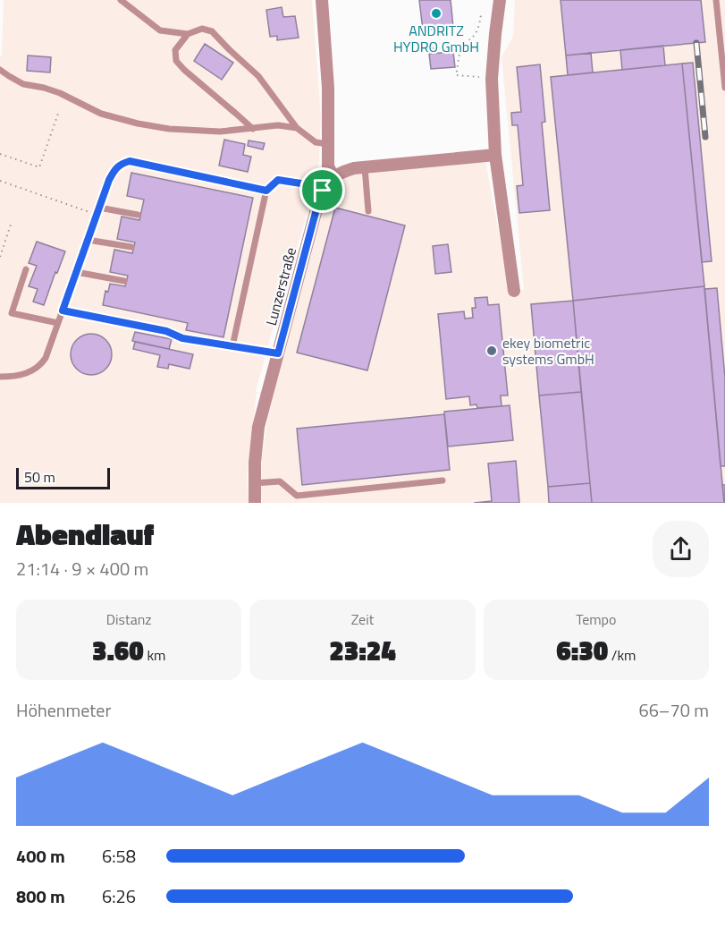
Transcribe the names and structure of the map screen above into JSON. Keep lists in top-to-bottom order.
{
  "streets": {
    "street": ["Lunzerstraße"]
  },
  "places": ["ANDRITZ HYDRO GmbH", "ekey biometric systems GmbH"],
  "scale_bar": "50 m",
  "page": {
    "scale": "50 m",
    "heading": ["Abendlauf", "21:14 · 9 × 400 m"],
    "stats": [
      ["Distanz", "3.60 km"],
      ["Zeit", "23:24"],
      ["Tempo", "6:30 /km"]
    ],
    "chart": ["Höhenmeter", "66–70 m"],
    "list": [
      {
        "name": "400 m",
        "note": "6:58"
      },
      {
        "name": "800 m",
        "note": "6:26"
      }
    ]
  }
}
